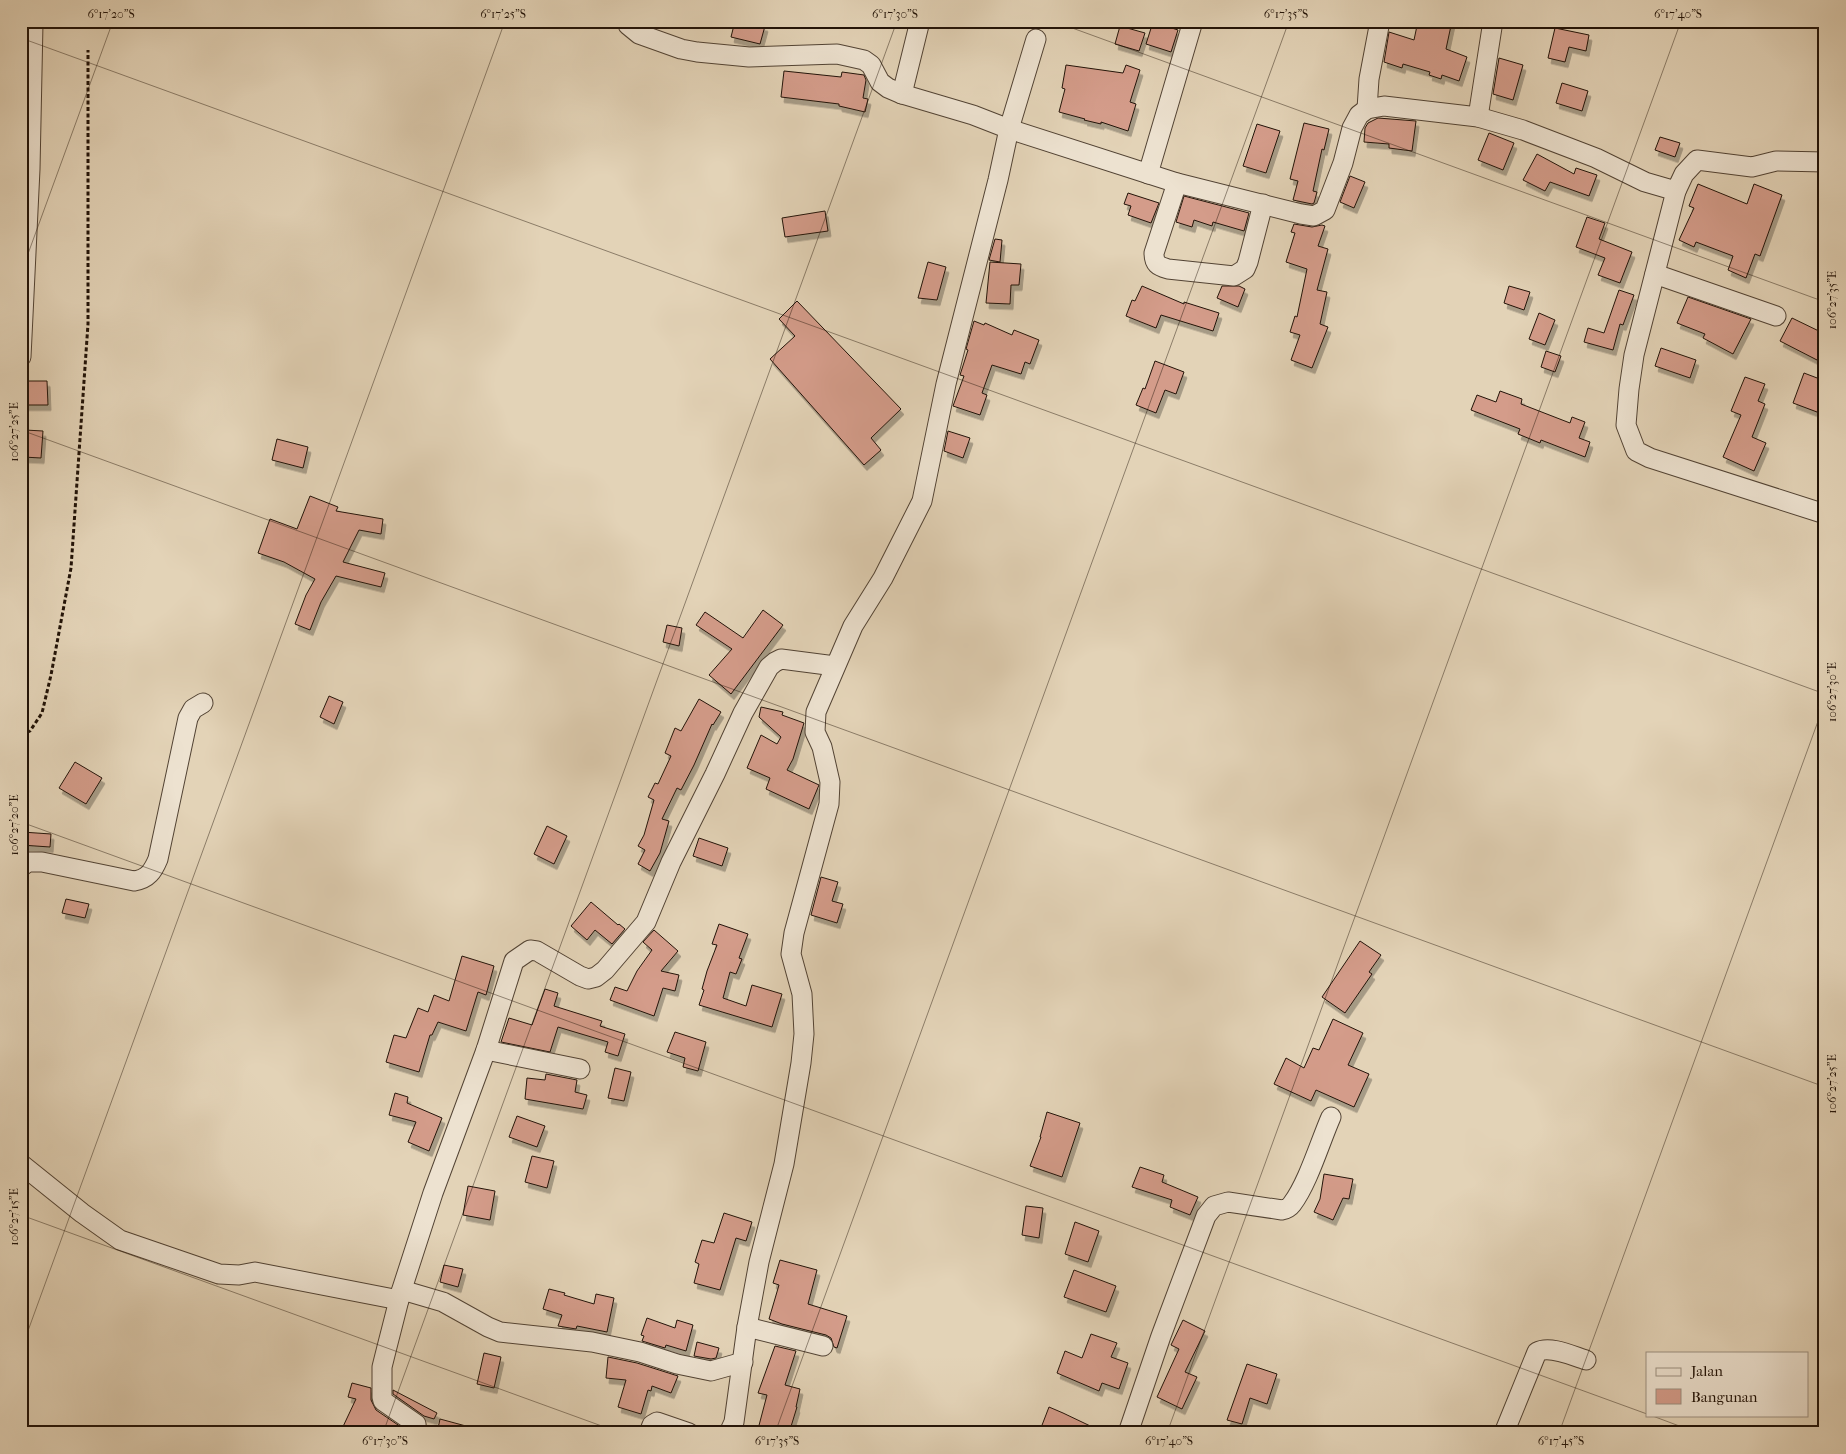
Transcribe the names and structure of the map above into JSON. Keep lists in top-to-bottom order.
{
  "legend": ["Jalan", "Bangunan"],
  "coordinates": [
    "6°17'20\"S",
    "6°17'25\"S",
    "6°17'30\"S",
    "6°17'35\"S",
    "6°17'40\"S",
    "106°27'35\"E",
    "106°27'25\"E",
    "106°27'30\"E",
    "106°27'20\"E",
    "106°27'15\"E",
    "6°17'45\"S"
  ]
}
